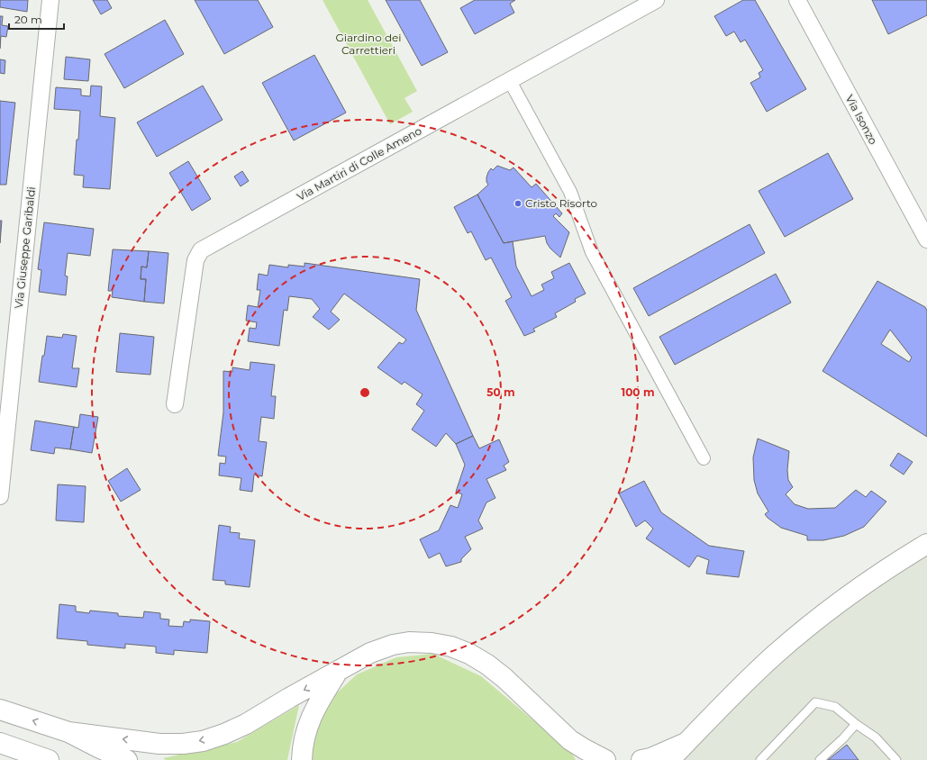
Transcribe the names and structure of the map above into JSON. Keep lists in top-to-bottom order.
{
  "streets": {
    "street": ["Via Isonzo", "Via Martiri di Colle Ameno", "Via Giuseppe Garibaldi"]
  },
  "parks": ["Giardino dei Carrettieri"],
  "places": ["Cristo Risorto"],
  "scale_bar": "20 m",
  "rings": ["50 m", "100 m"]
}
